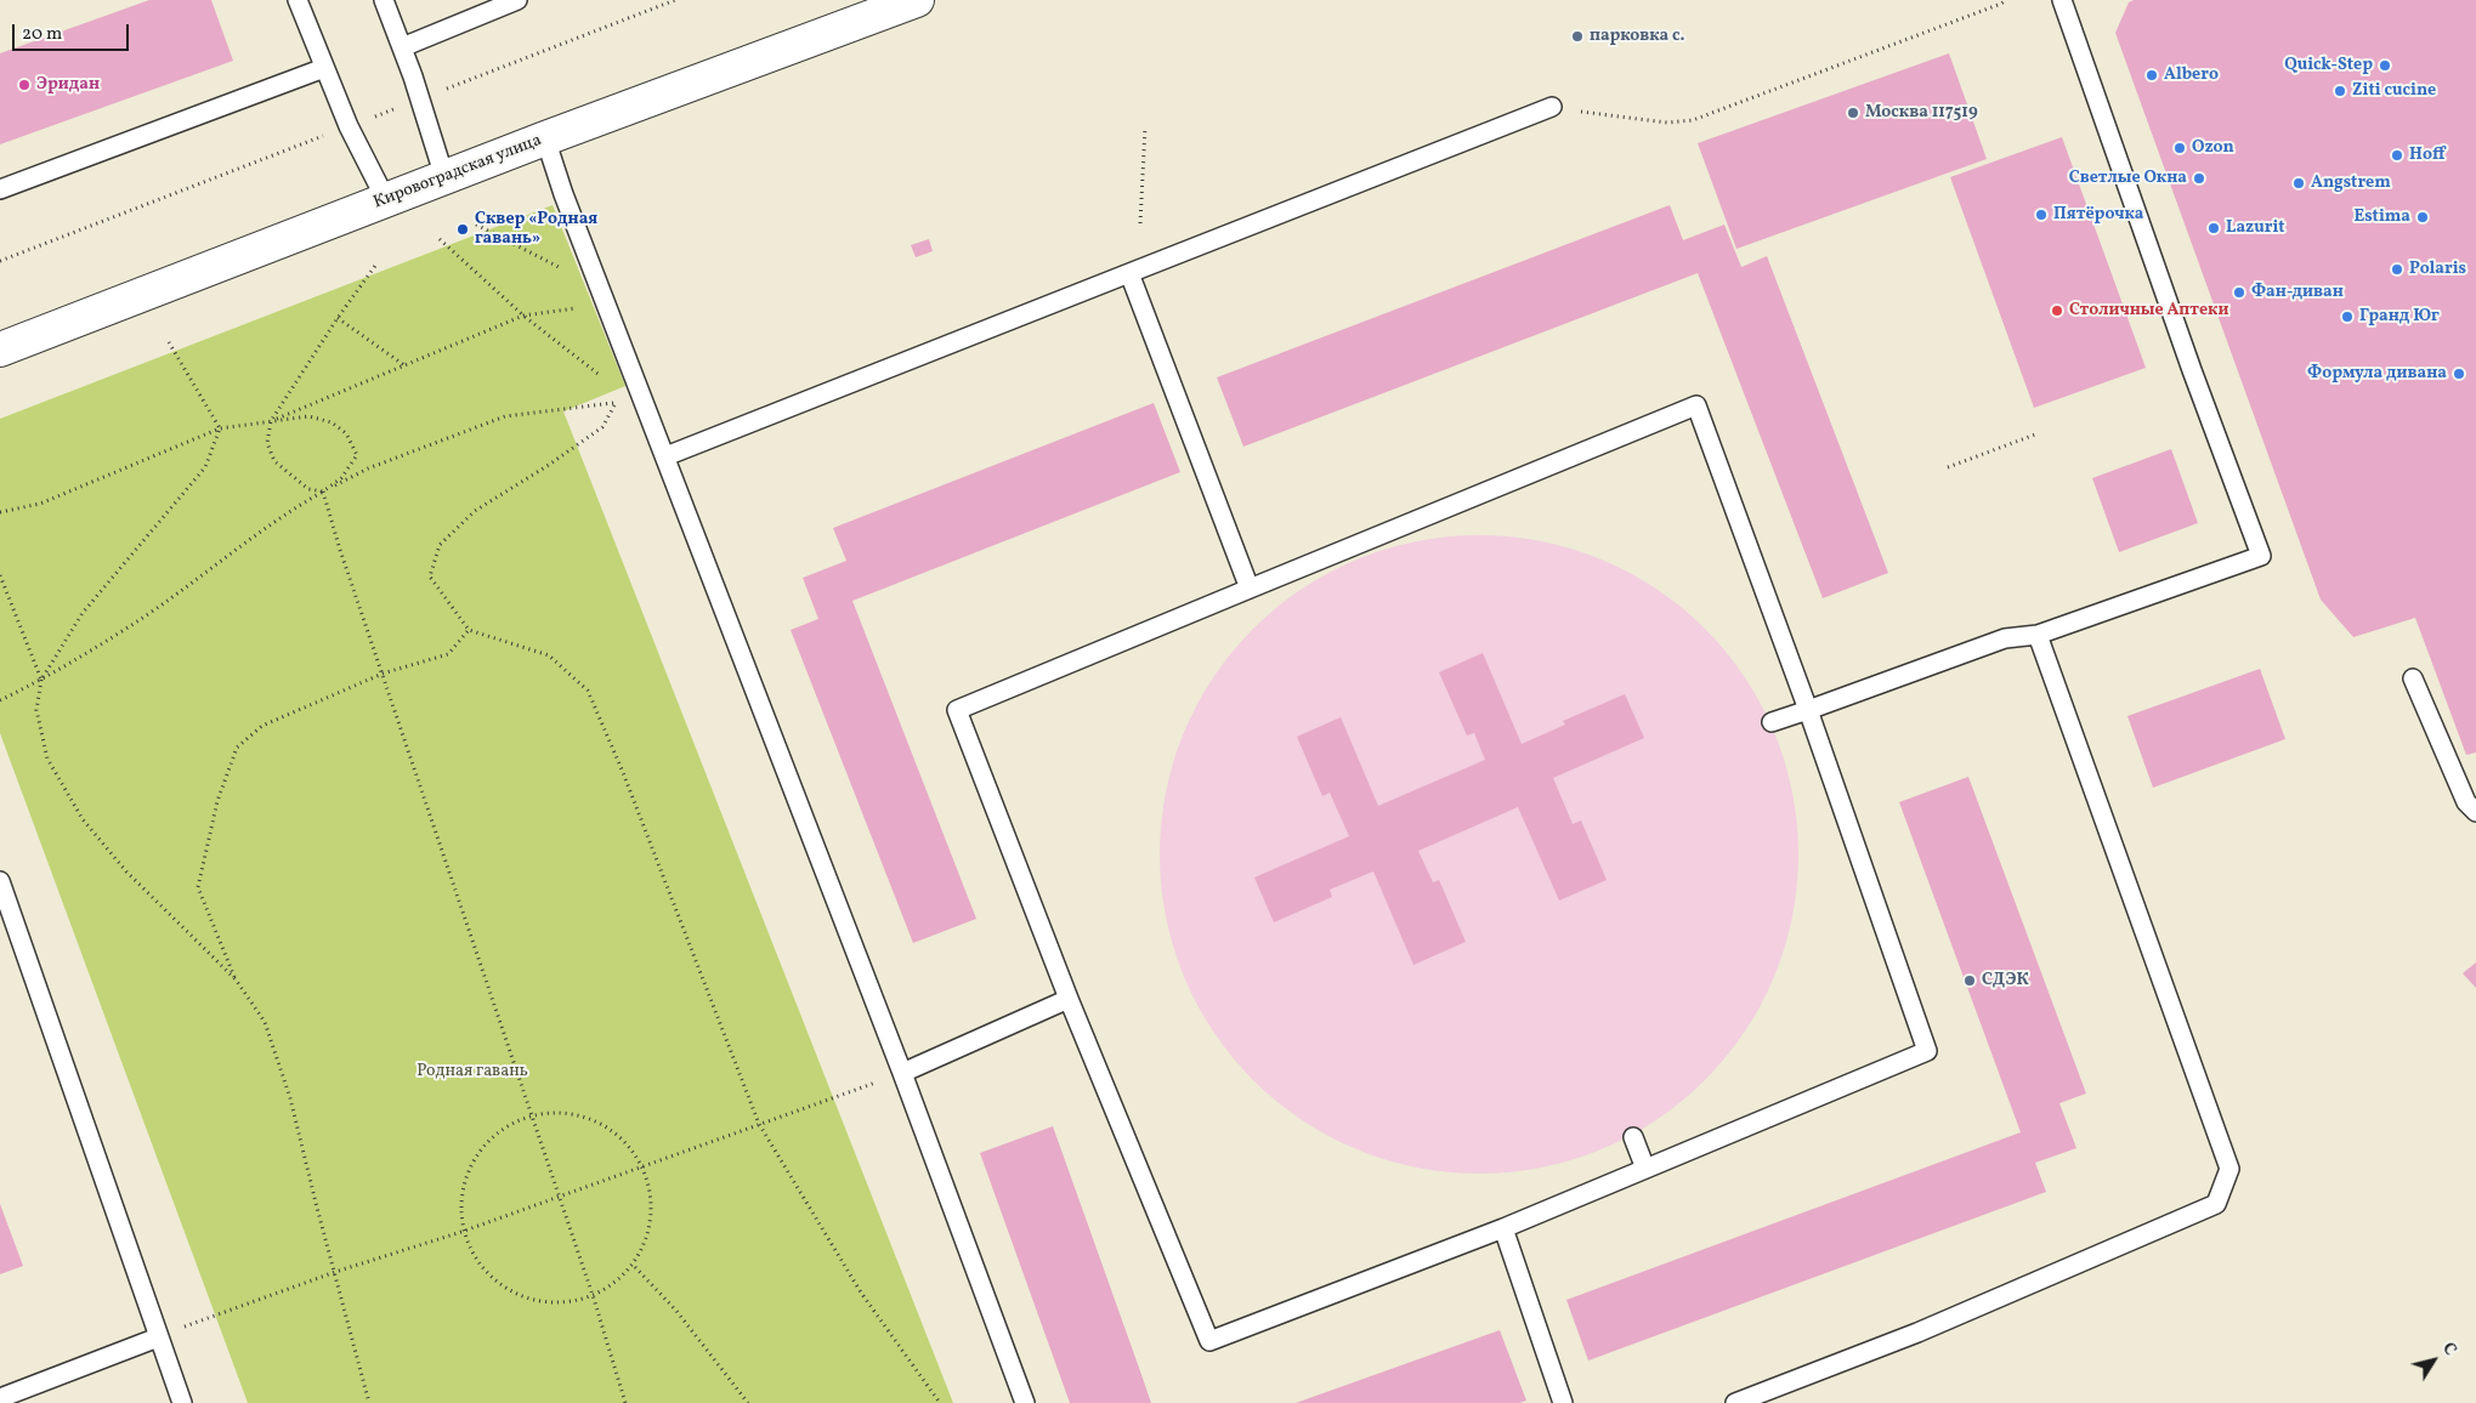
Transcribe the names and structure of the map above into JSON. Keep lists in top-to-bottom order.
{
  "streets": {
    "street": ["Кировоградская улица"]
  },
  "parks": ["Родная гавань"],
  "places": [
    "парковка с.",
    "Quick-Step",
    "Albero",
    "Эридан",
    "Ziti cucine",
    "Москва 117519",
    "Ozon",
    "Hoff",
    "Светлые Окна",
    "Angstrem",
    "Пятёрочка",
    "Estima",
    "Lazurit",
    "Сквер «Родная гавань»",
    "Polaris",
    "Фан-диван",
    "Столичные Аптеки",
    "Гранд Юг",
    "Формула дивана",
    "СДЭК"
  ],
  "scale_bar": "20 m",
  "north": "top right"
}
